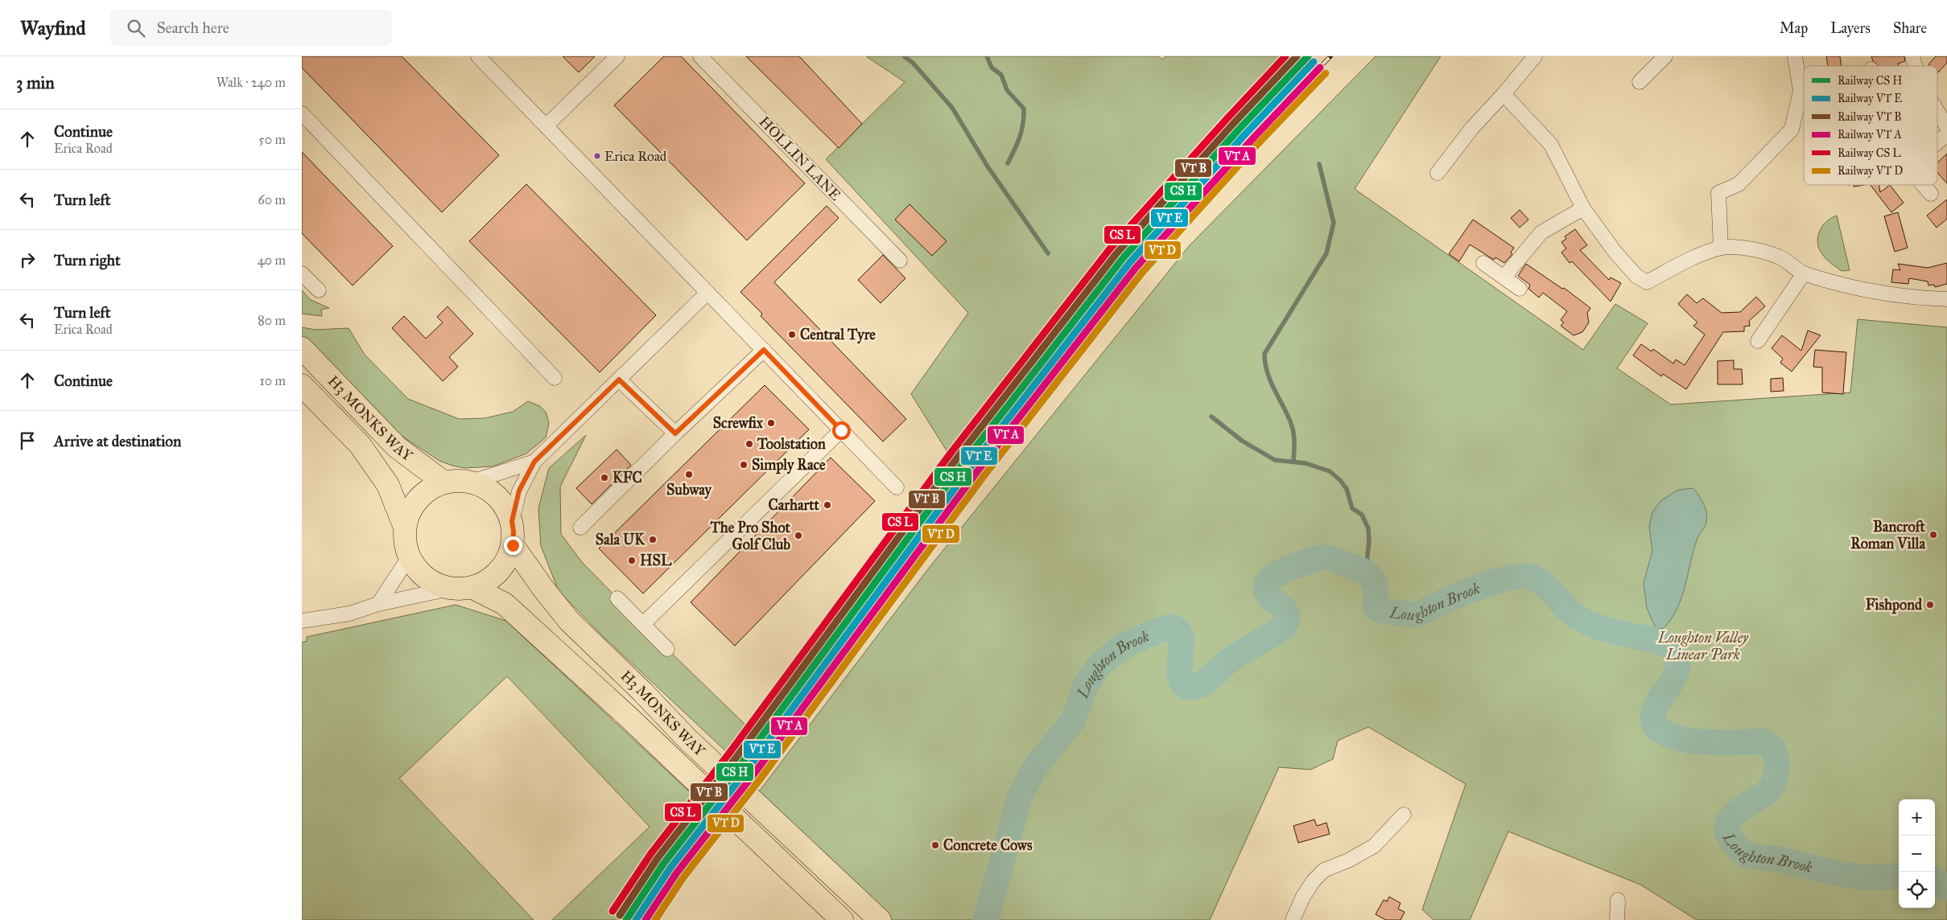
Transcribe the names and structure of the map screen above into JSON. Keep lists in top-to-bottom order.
{
  "streets": {
    "main road": ["H3 MONKS WAY"],
    "street": ["HOLLIN LANE"]
  },
  "water": ["Loughton Brook"],
  "parks": ["Loughton Valley Linear Park"],
  "places": [
    "Erica Road",
    "Central Tyre",
    "Screwfix",
    "Toolstation",
    "Simply Race",
    "Subway",
    "KFC",
    "Carhartt",
    "Bancroft Roman Villa",
    "The Pro Shot Golf Club",
    "Sala UK",
    "HSL",
    "Fishpond",
    "Concrete Cows"
  ],
  "legend": [
    "Railway CS H",
    "Railway VT E",
    "Railway VT B",
    "Railway VT A",
    "Railway CS L",
    "Railway VT D"
  ],
  "page": {
    "header": "Wayfind",
    "search": "Search here",
    "nav": ["Map", "Layers", "Share"],
    "heading": ["3 min", "Walk · 240 m"],
    "list": [
      ["Continue", "Erica Road", "50 m"],
      ["Turn left", "60 m"],
      ["Turn right", "40 m"],
      ["Turn left", "Erica Road", "80 m"],
      ["Continue", "10 m"],
      "Arrive at destination"
    ],
    "map_buttons": ["+", "−"]
  }
}
